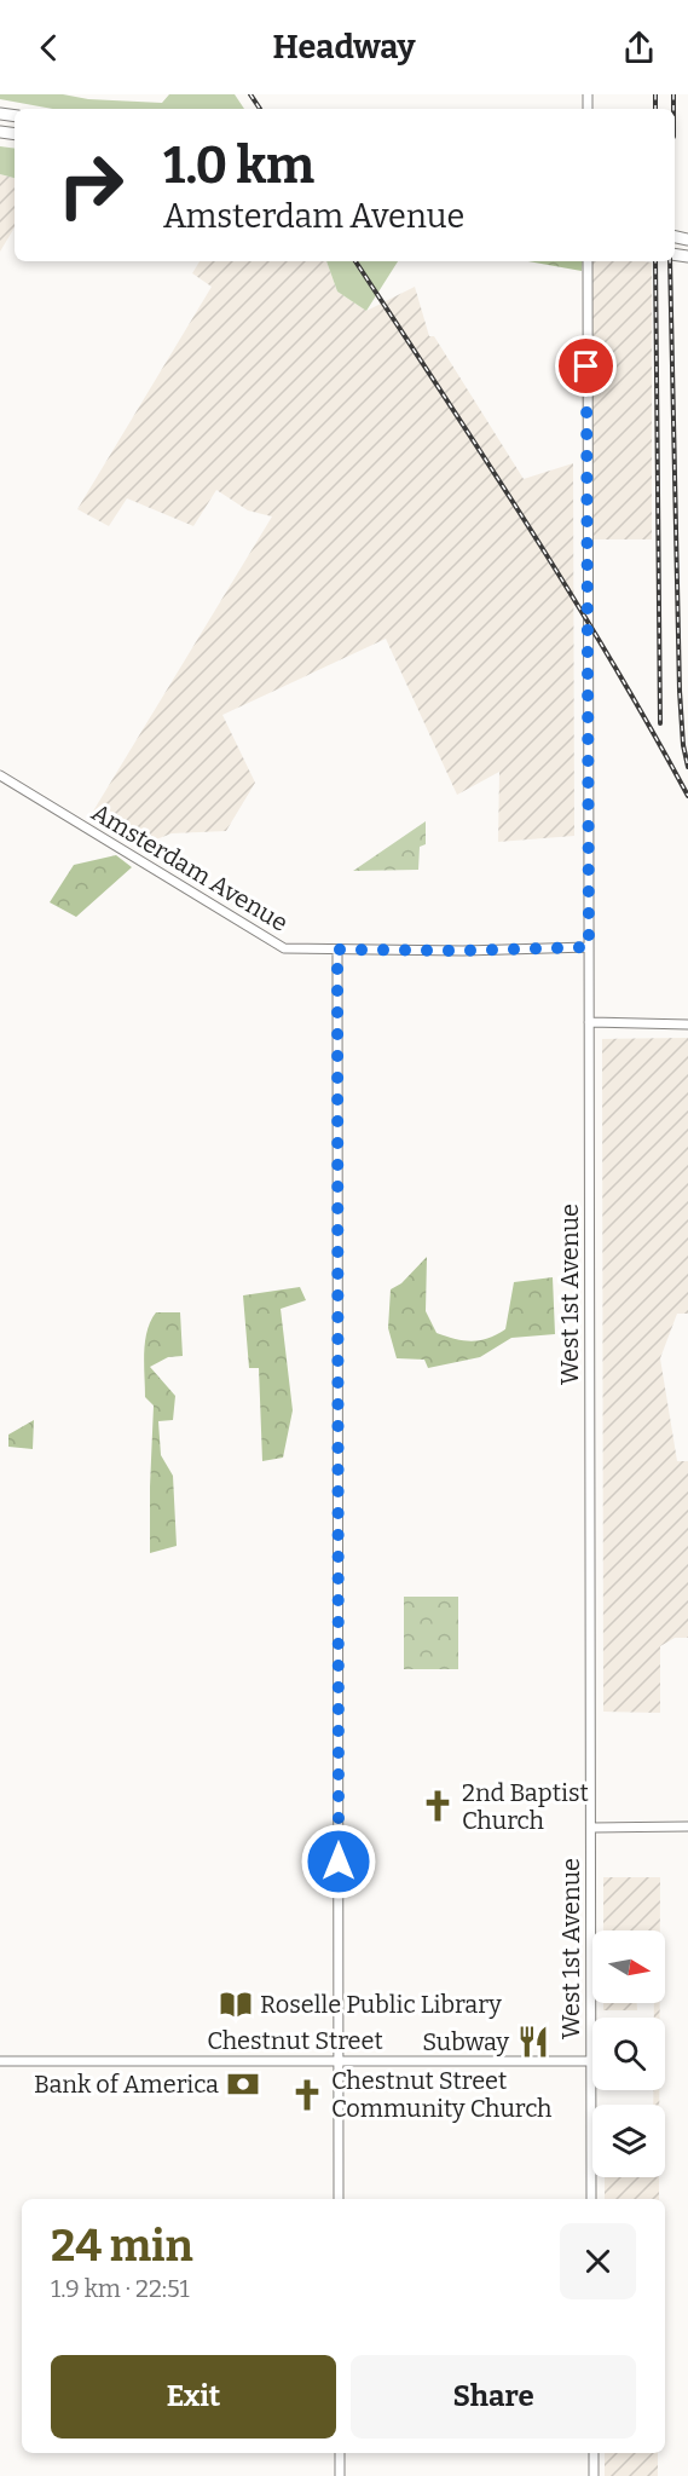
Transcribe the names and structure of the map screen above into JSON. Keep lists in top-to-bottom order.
{
  "streets": {
    "street": ["Amsterdam Avenue", "West 1st Avenue", "Chestnut Street"]
  },
  "crossings": [
    ["Amsterdam Avenue", "West 1st Avenue"],
    ["West 1st Avenue", "Chestnut Street"]
  ],
  "places": {
    "church": ["2nd Baptist Church", "Chestnut Street Community Church"],
    "library": ["Roselle Public Library"],
    "restaurant": ["Subway"],
    "bank": ["Bank of America"]
  },
  "north": "right",
  "page": {
    "header": "Headway",
    "turn": ["1.0 km", "Amsterdam Avenue"],
    "heading": ["24 min", "1.9 km · 22:51"],
    "buttons": ["Exit", "Share"]
  }
}
